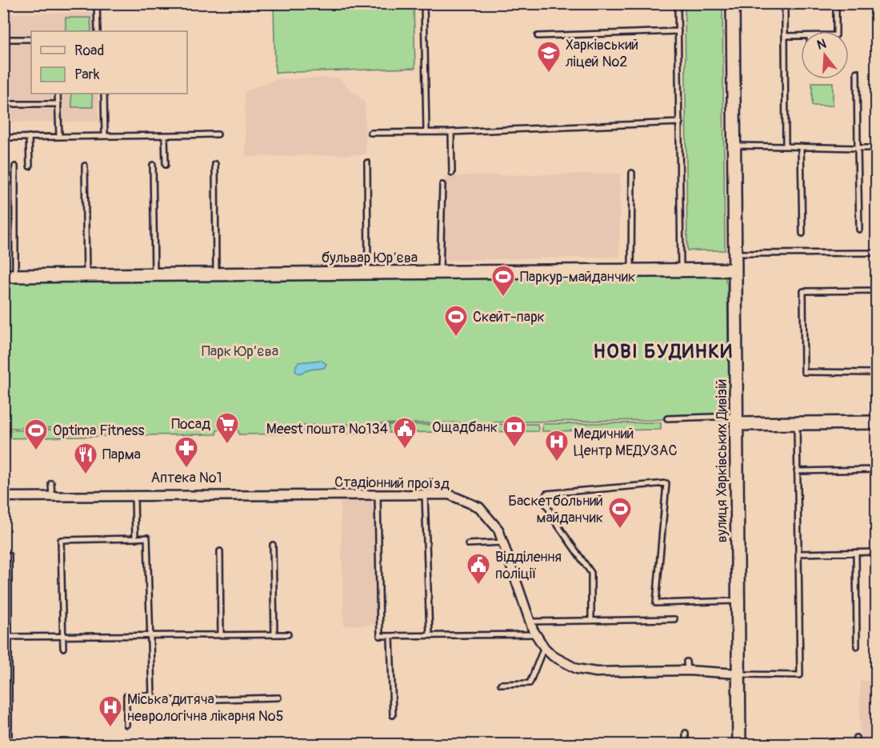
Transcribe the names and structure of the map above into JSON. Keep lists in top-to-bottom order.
{
  "streets": {
    "street": ["бульвар Юрʼєва", "вулиця Харківських Дивізій", "Стадіонний проїзд"]
  },
  "crossings": [
    ["бульвар Юрʼєва", "вулиця Харківських Дивізій"],
    ["вулиця Харківських Дивізій", "Стадіонний проїзд"]
  ],
  "districts": ["НОВІ БУДИНКИ"],
  "parks": ["Парк Юр’єва"],
  "places": {
    "school or university": ["Харківський ліцей №2"],
    "sports": [
      "Паркур-майданчик",
      "Скейт-парк",
      "Optima Fitness",
      "Баскетбольний майданчик"
    ],
    "supermarket": ["Посад"],
    "bank": ["Ощадбанк"],
    "public building": ["Meest пошта №134", "Відділення поліції"],
    "hospital": ["Медичний Центр МЕДУЗАС", "Міська дитяча неврологічна лікарня №5"],
    "pharmacy": ["Аптека №1"],
    "restaurant": ["Парма"]
  },
  "legend": ["Road", "Park"],
  "north": "top"
}
